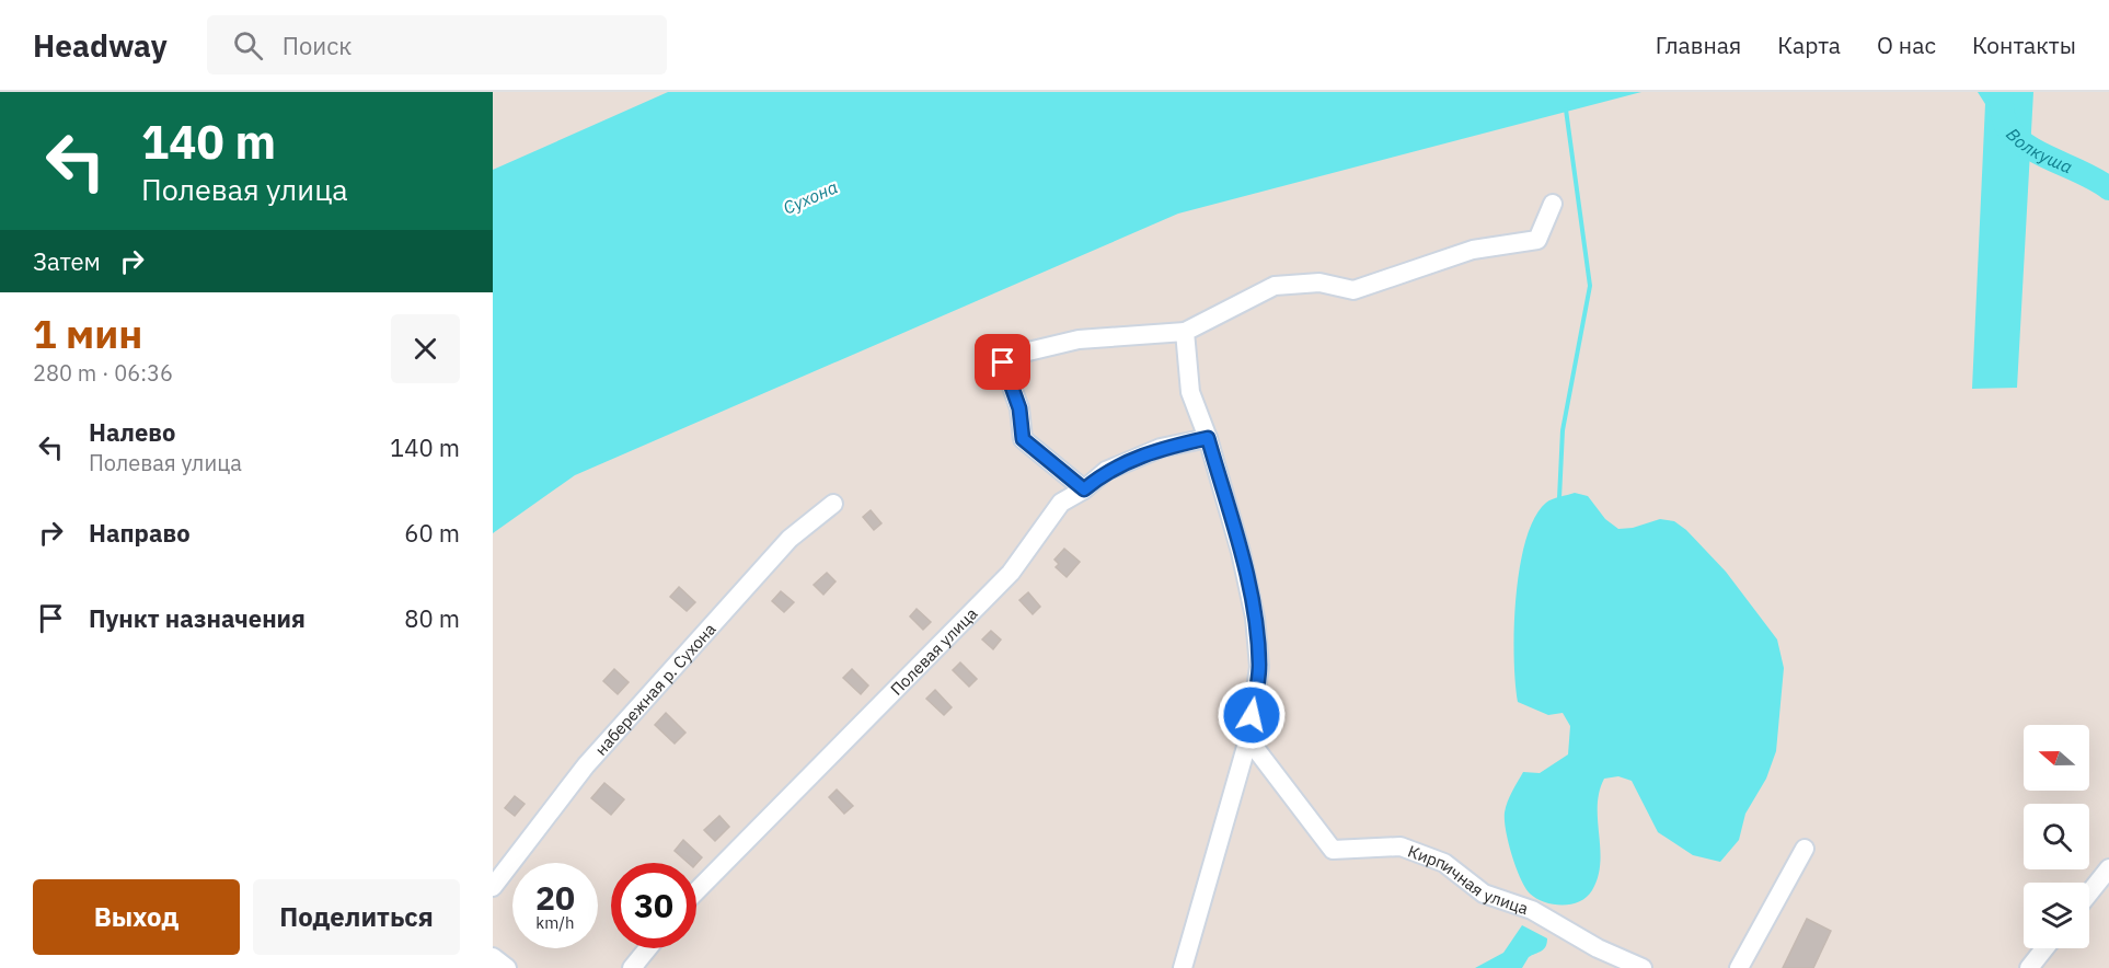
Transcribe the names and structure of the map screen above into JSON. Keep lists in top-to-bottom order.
{
  "streets": {
    "street": ["Полевая улица", "набережная р. Сухона", "Кирпичная улица"]
  },
  "water": ["Волкуша", "Сухона"],
  "north": "left",
  "page": {
    "header": "Headway",
    "search": "Поиск",
    "nav": [
      "Главная",
      "Карта",
      "О нас",
      "Контакты"
    ],
    "turn": ["140 m", "Полевая улица"],
    "then": "Затем",
    "heading": ["1 мин", "280 m · 06:36"],
    "list": [
      {
        "name": "Налево",
        "note": "Полевая улица",
        "value": "140 m"
      },
      {
        "name": "Направо",
        "value": "60 m"
      },
      {
        "name": "Пункт назначения",
        "value": "80 m"
      }
    ],
    "speed": "20 km/h",
    "limit": "30",
    "buttons": ["Выход", "Поделиться"]
  }
}
